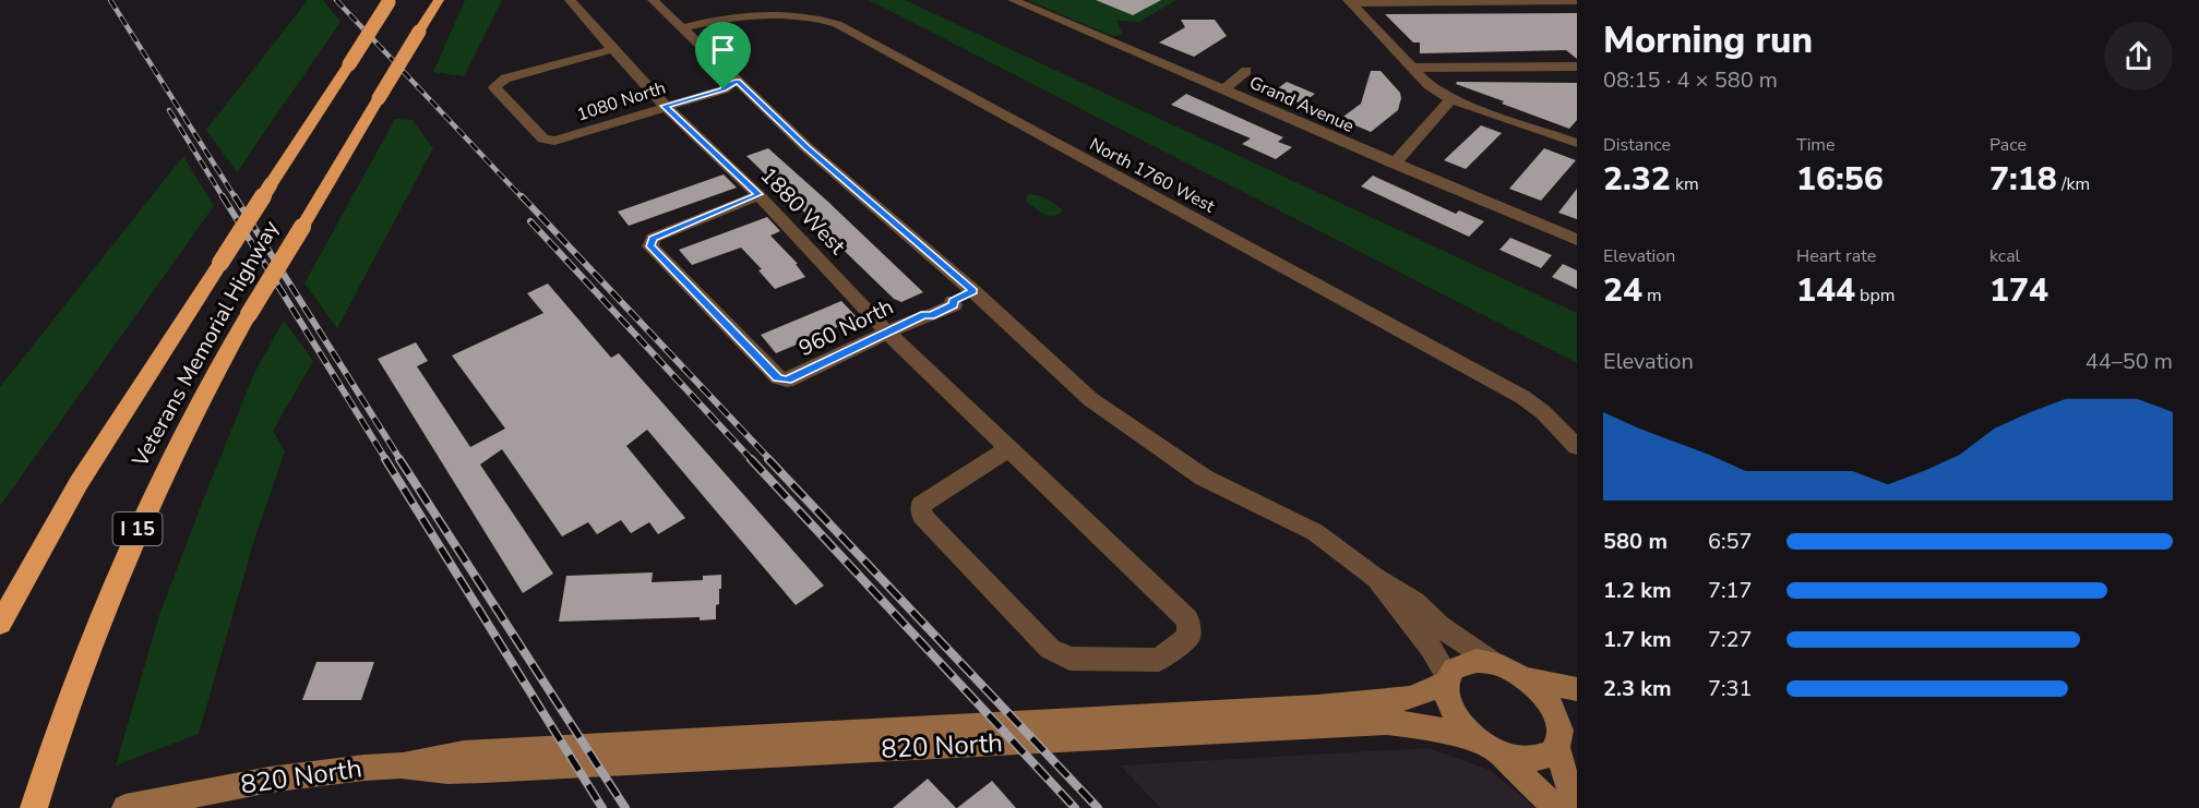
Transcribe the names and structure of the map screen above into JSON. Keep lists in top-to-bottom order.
{
  "streets": {
    "highway": ["Veterans Memorial Highway", "I 15"],
    "main road": ["820 North"],
    "street": [
      "1080 North",
      "Grand Avenue",
      "North 1760 West",
      "1880 West",
      "960 North"
    ]
  },
  "crossings": [
    ["1080 North", "1880 West"],
    ["1880 West", "960 North"]
  ],
  "page": {
    "heading": ["Morning run", "08:15 · 4 × 580 m"],
    "stats": [
      ["Distance", "2.32 km"],
      ["Time", "16:56"],
      ["Pace", "7:18 /km"],
      ["Elevation", "24 m"],
      ["Heart rate", "144 bpm"],
      ["kcal", "174"]
    ],
    "chart": ["Elevation", "44–50 m"],
    "list": [
      {
        "name": "580 m",
        "note": "6:57"
      },
      {
        "name": "1.2 km",
        "note": "7:17"
      },
      {
        "name": "1.7 km",
        "note": "7:27"
      },
      {
        "name": "2.3 km",
        "note": "7:31"
      }
    ]
  }
}
